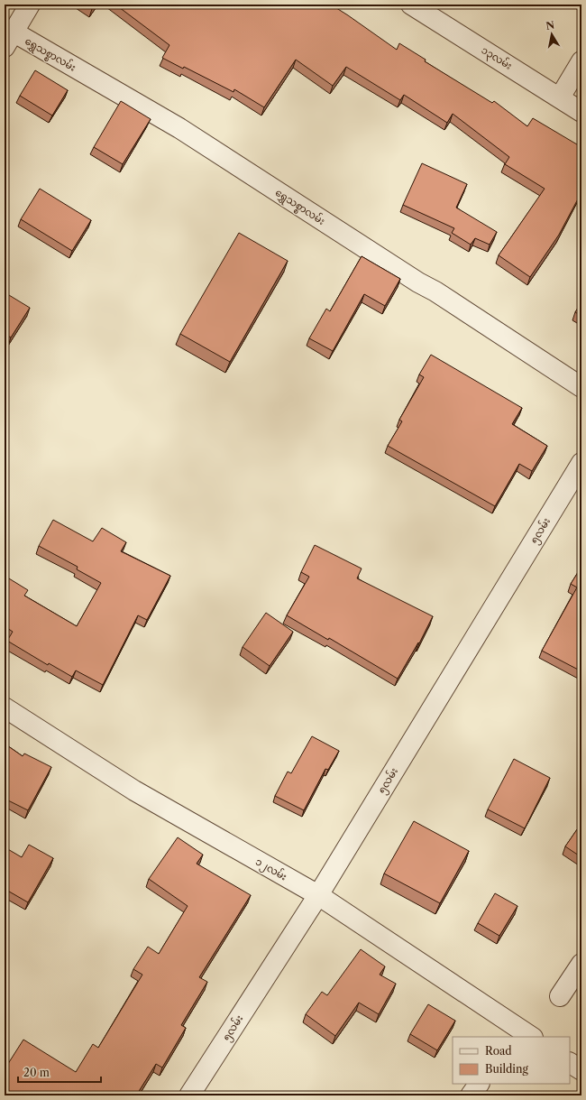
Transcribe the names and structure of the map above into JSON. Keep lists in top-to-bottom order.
{
  "streets": {
    "street": [
      "ရွှေသစ္စာလမ်း",
      "၁၃လမ်း",
      "၅လမ်း",
      "၁၂လမ်း"
    ]
  },
  "crossings": [
    ["၅လမ်း", "၁၂လမ်း"]
  ],
  "legend": ["Road", "Building"],
  "scale_bar": "20 m",
  "north": "top"
}
